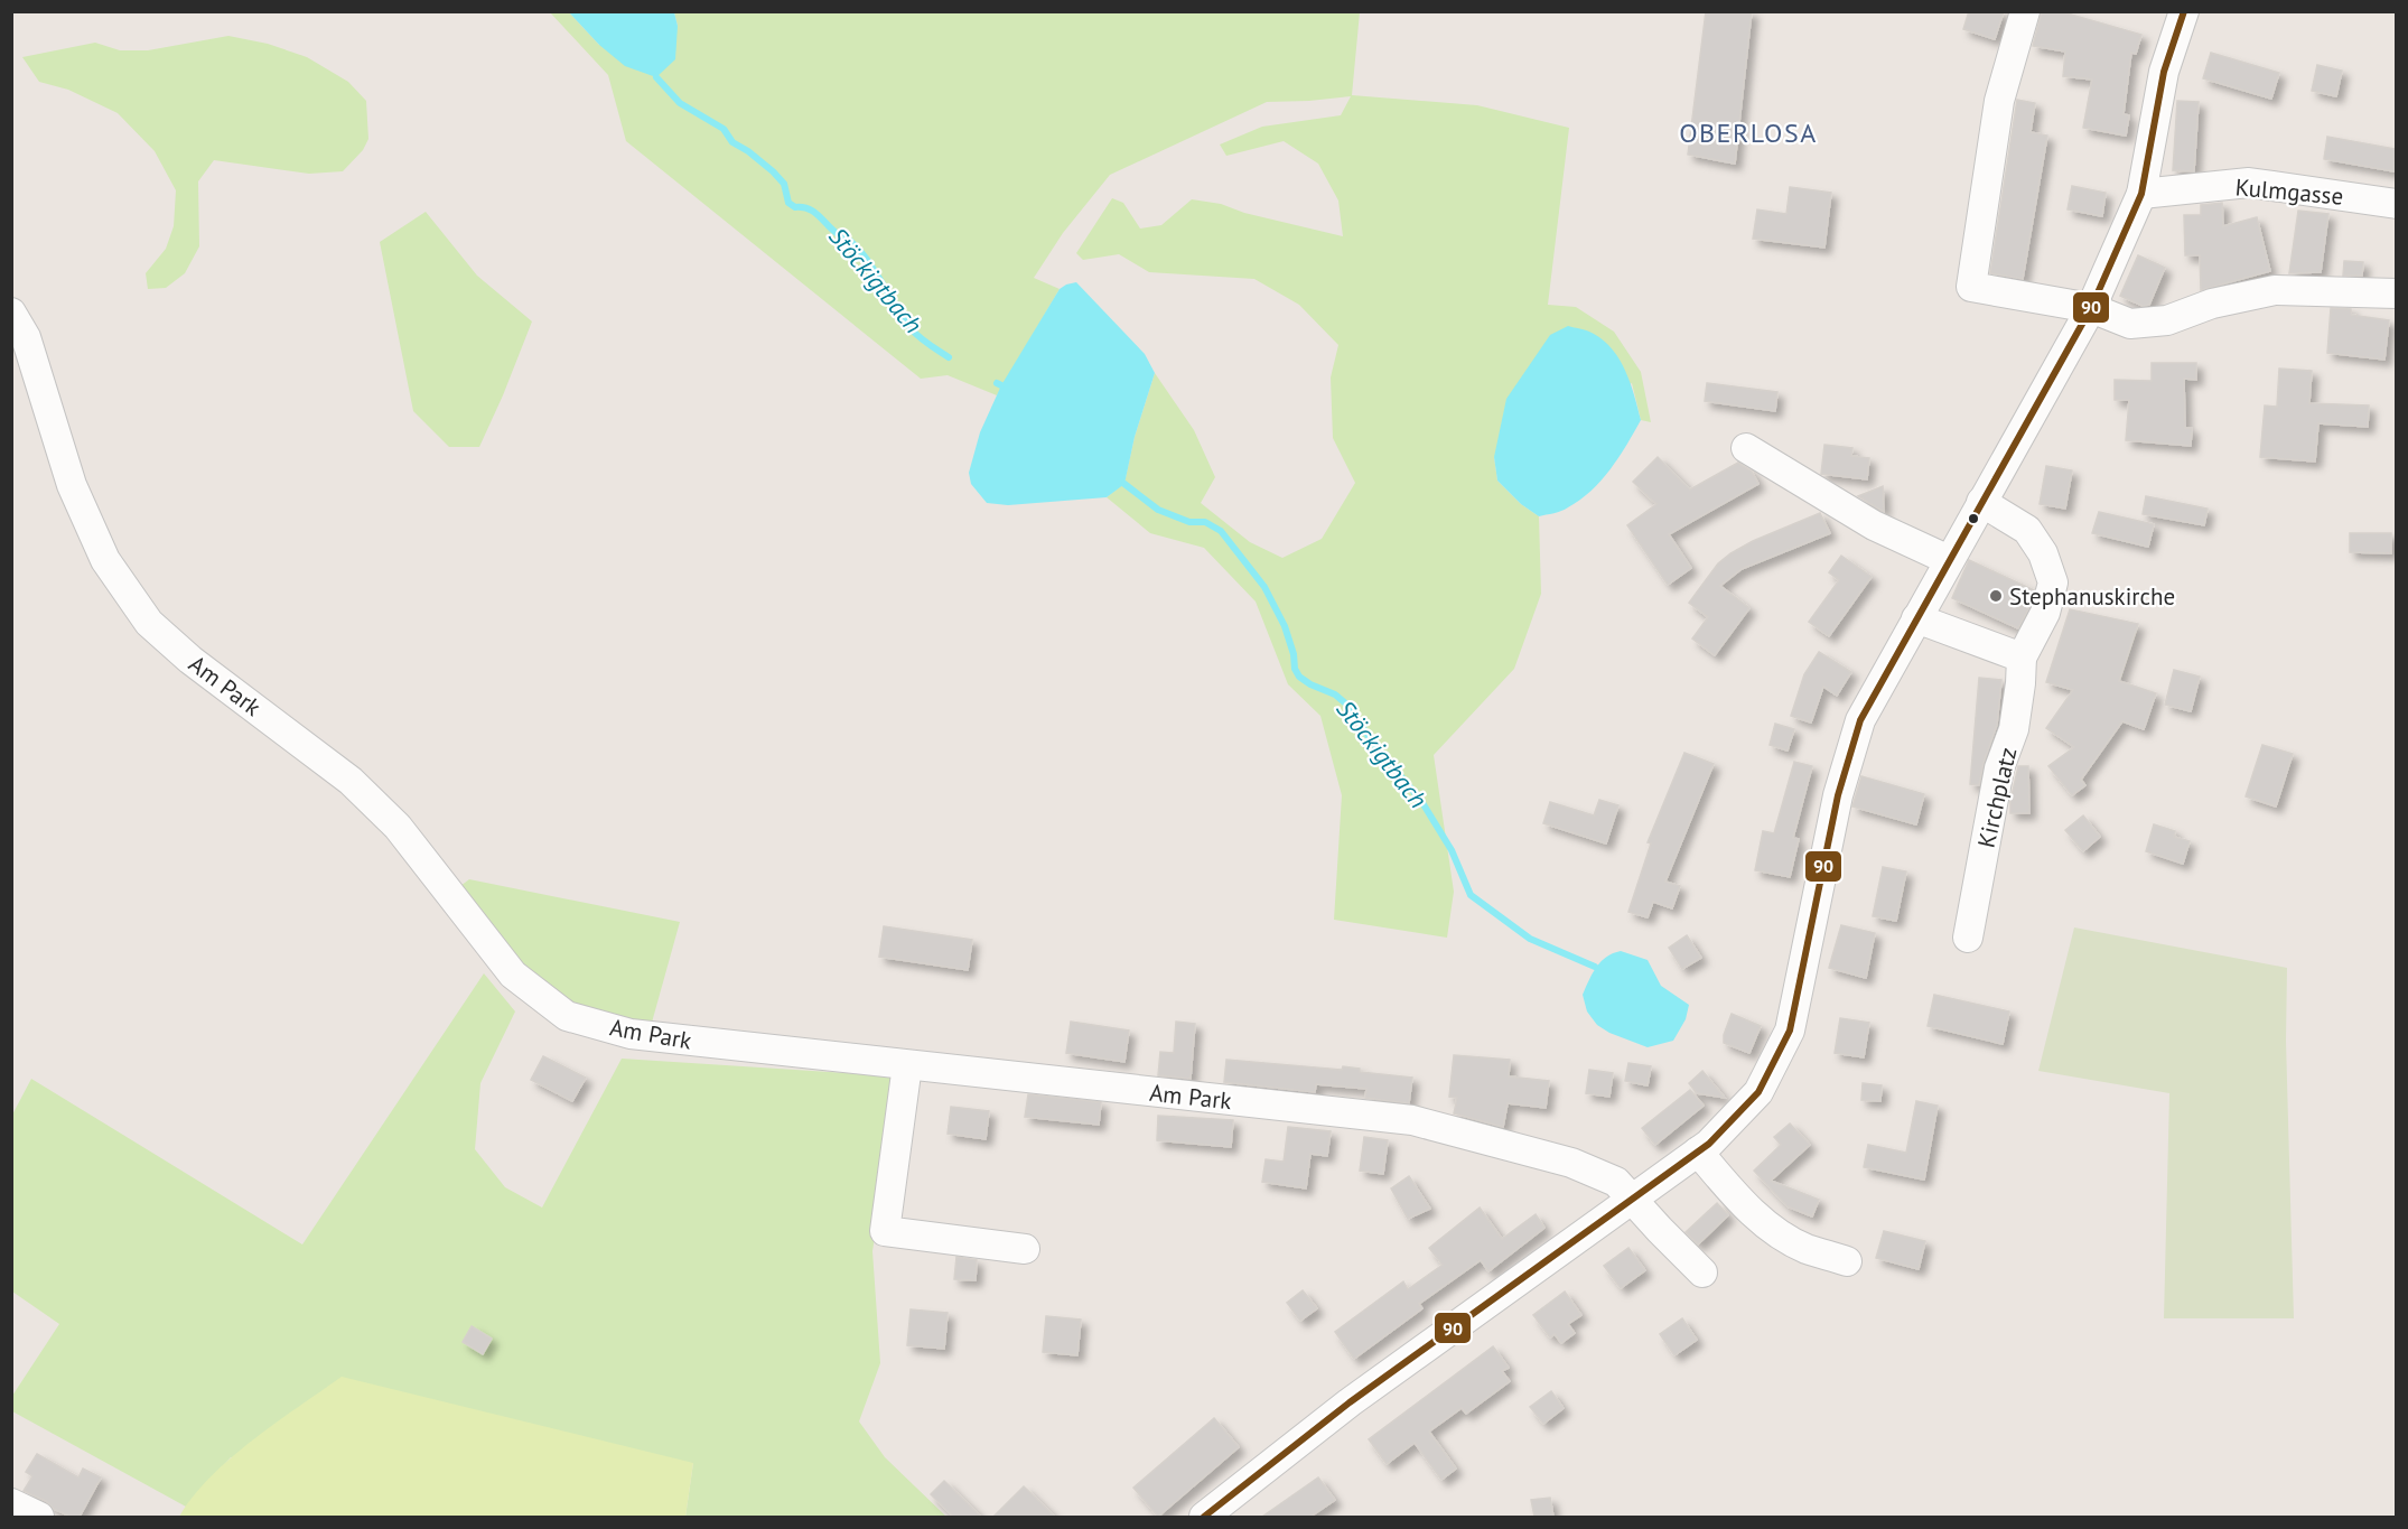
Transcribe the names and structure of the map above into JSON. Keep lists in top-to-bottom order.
{
  "streets": {
    "street": ["Kulmgasse", "Am Park", "Kirchplatz"]
  },
  "districts": ["OBERLOSA"],
  "water": ["Stöckigtbach"],
  "places": ["Stephanuskirche"],
  "lines": ["transit line 90"]
}
